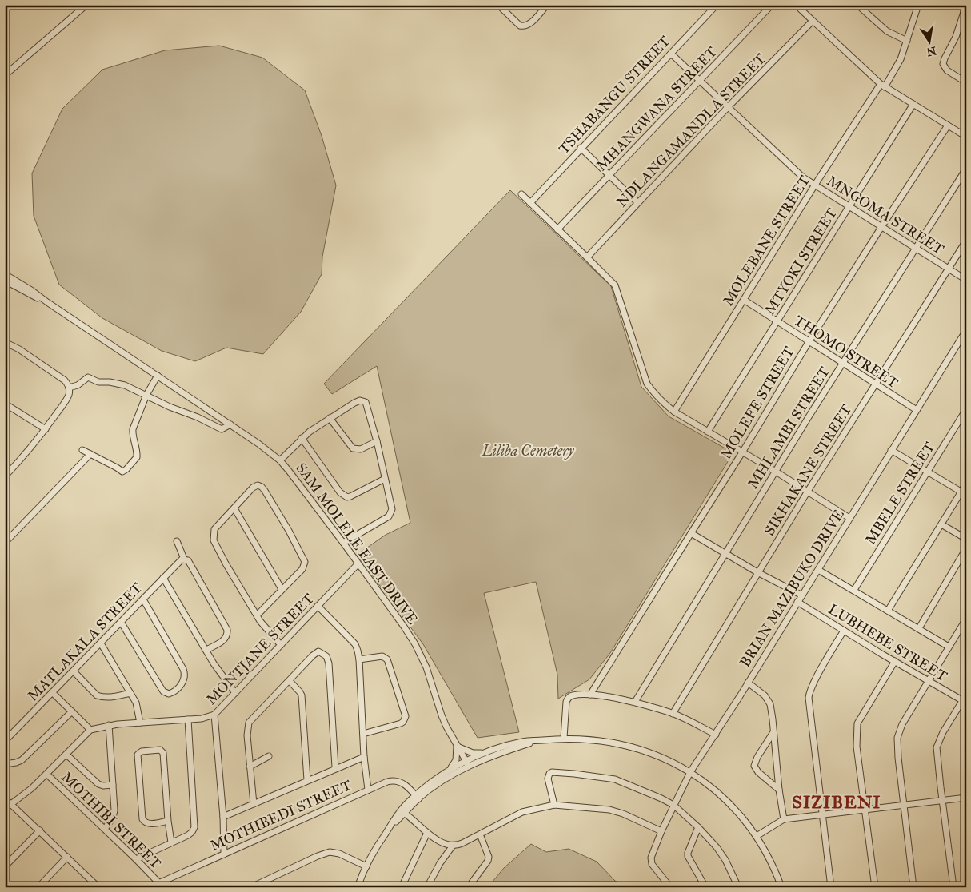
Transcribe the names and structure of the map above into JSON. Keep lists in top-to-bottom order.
{
  "streets": {
    "street": [
      "TSHABANGU STREET",
      "MHANGWANA STREET",
      "NDLANGAMANDLA STREET",
      "MNGOMA STREET",
      "MOLEBANE STREET",
      "MTYOKI STREET",
      "THOMO STREET",
      "MOLEFE STREET",
      "MHLAMBI STREET",
      "SIKHAKANE STREET",
      "MBELE STREET",
      "SAM MOLELE EAST DRIVE",
      "BRIAN MAZIBUKO DRIVE",
      "MATLAKALA STREET",
      "LUBHEBE STREET",
      "MONTJANE STREET",
      "MOTHIBEDI STREET",
      "MOTHIBI STREET"
    ]
  },
  "crossings": [
    ["TSHABANGU STREET", "MNGOMA STREET"],
    ["MHANGWANA STREET", "MNGOMA STREET"],
    ["NDLANGAMANDLA STREET", "MNGOMA STREET"],
    ["MNGOMA STREET", "MOLEBANE STREET"],
    ["MNGOMA STREET", "MTYOKI STREET"],
    ["MNGOMA STREET", "MOLEFE STREET"],
    ["MNGOMA STREET", "MHLAMBI STREET"],
    ["MNGOMA STREET", "SIKHAKANE STREET"],
    ["MOLEBANE STREET", "THOMO STREET"],
    ["MTYOKI STREET", "THOMO STREET"],
    ["THOMO STREET", "MOLEFE STREET"],
    ["THOMO STREET", "MHLAMBI STREET"],
    ["THOMO STREET", "SIKHAKANE STREET"],
    ["THOMO STREET", "BRIAN MAZIBUKO DRIVE"],
    ["SAM MOLELE EAST DRIVE", "MONTJANE STREET"],
    ["BRIAN MAZIBUKO DRIVE", "LUBHEBE STREET"],
    ["MOTHIBEDI STREET", "MOTHIBI STREET"]
  ],
  "districts": ["SIZIBENI"],
  "parks": ["Liliba Cemetery"],
  "north": "bottom"
}
